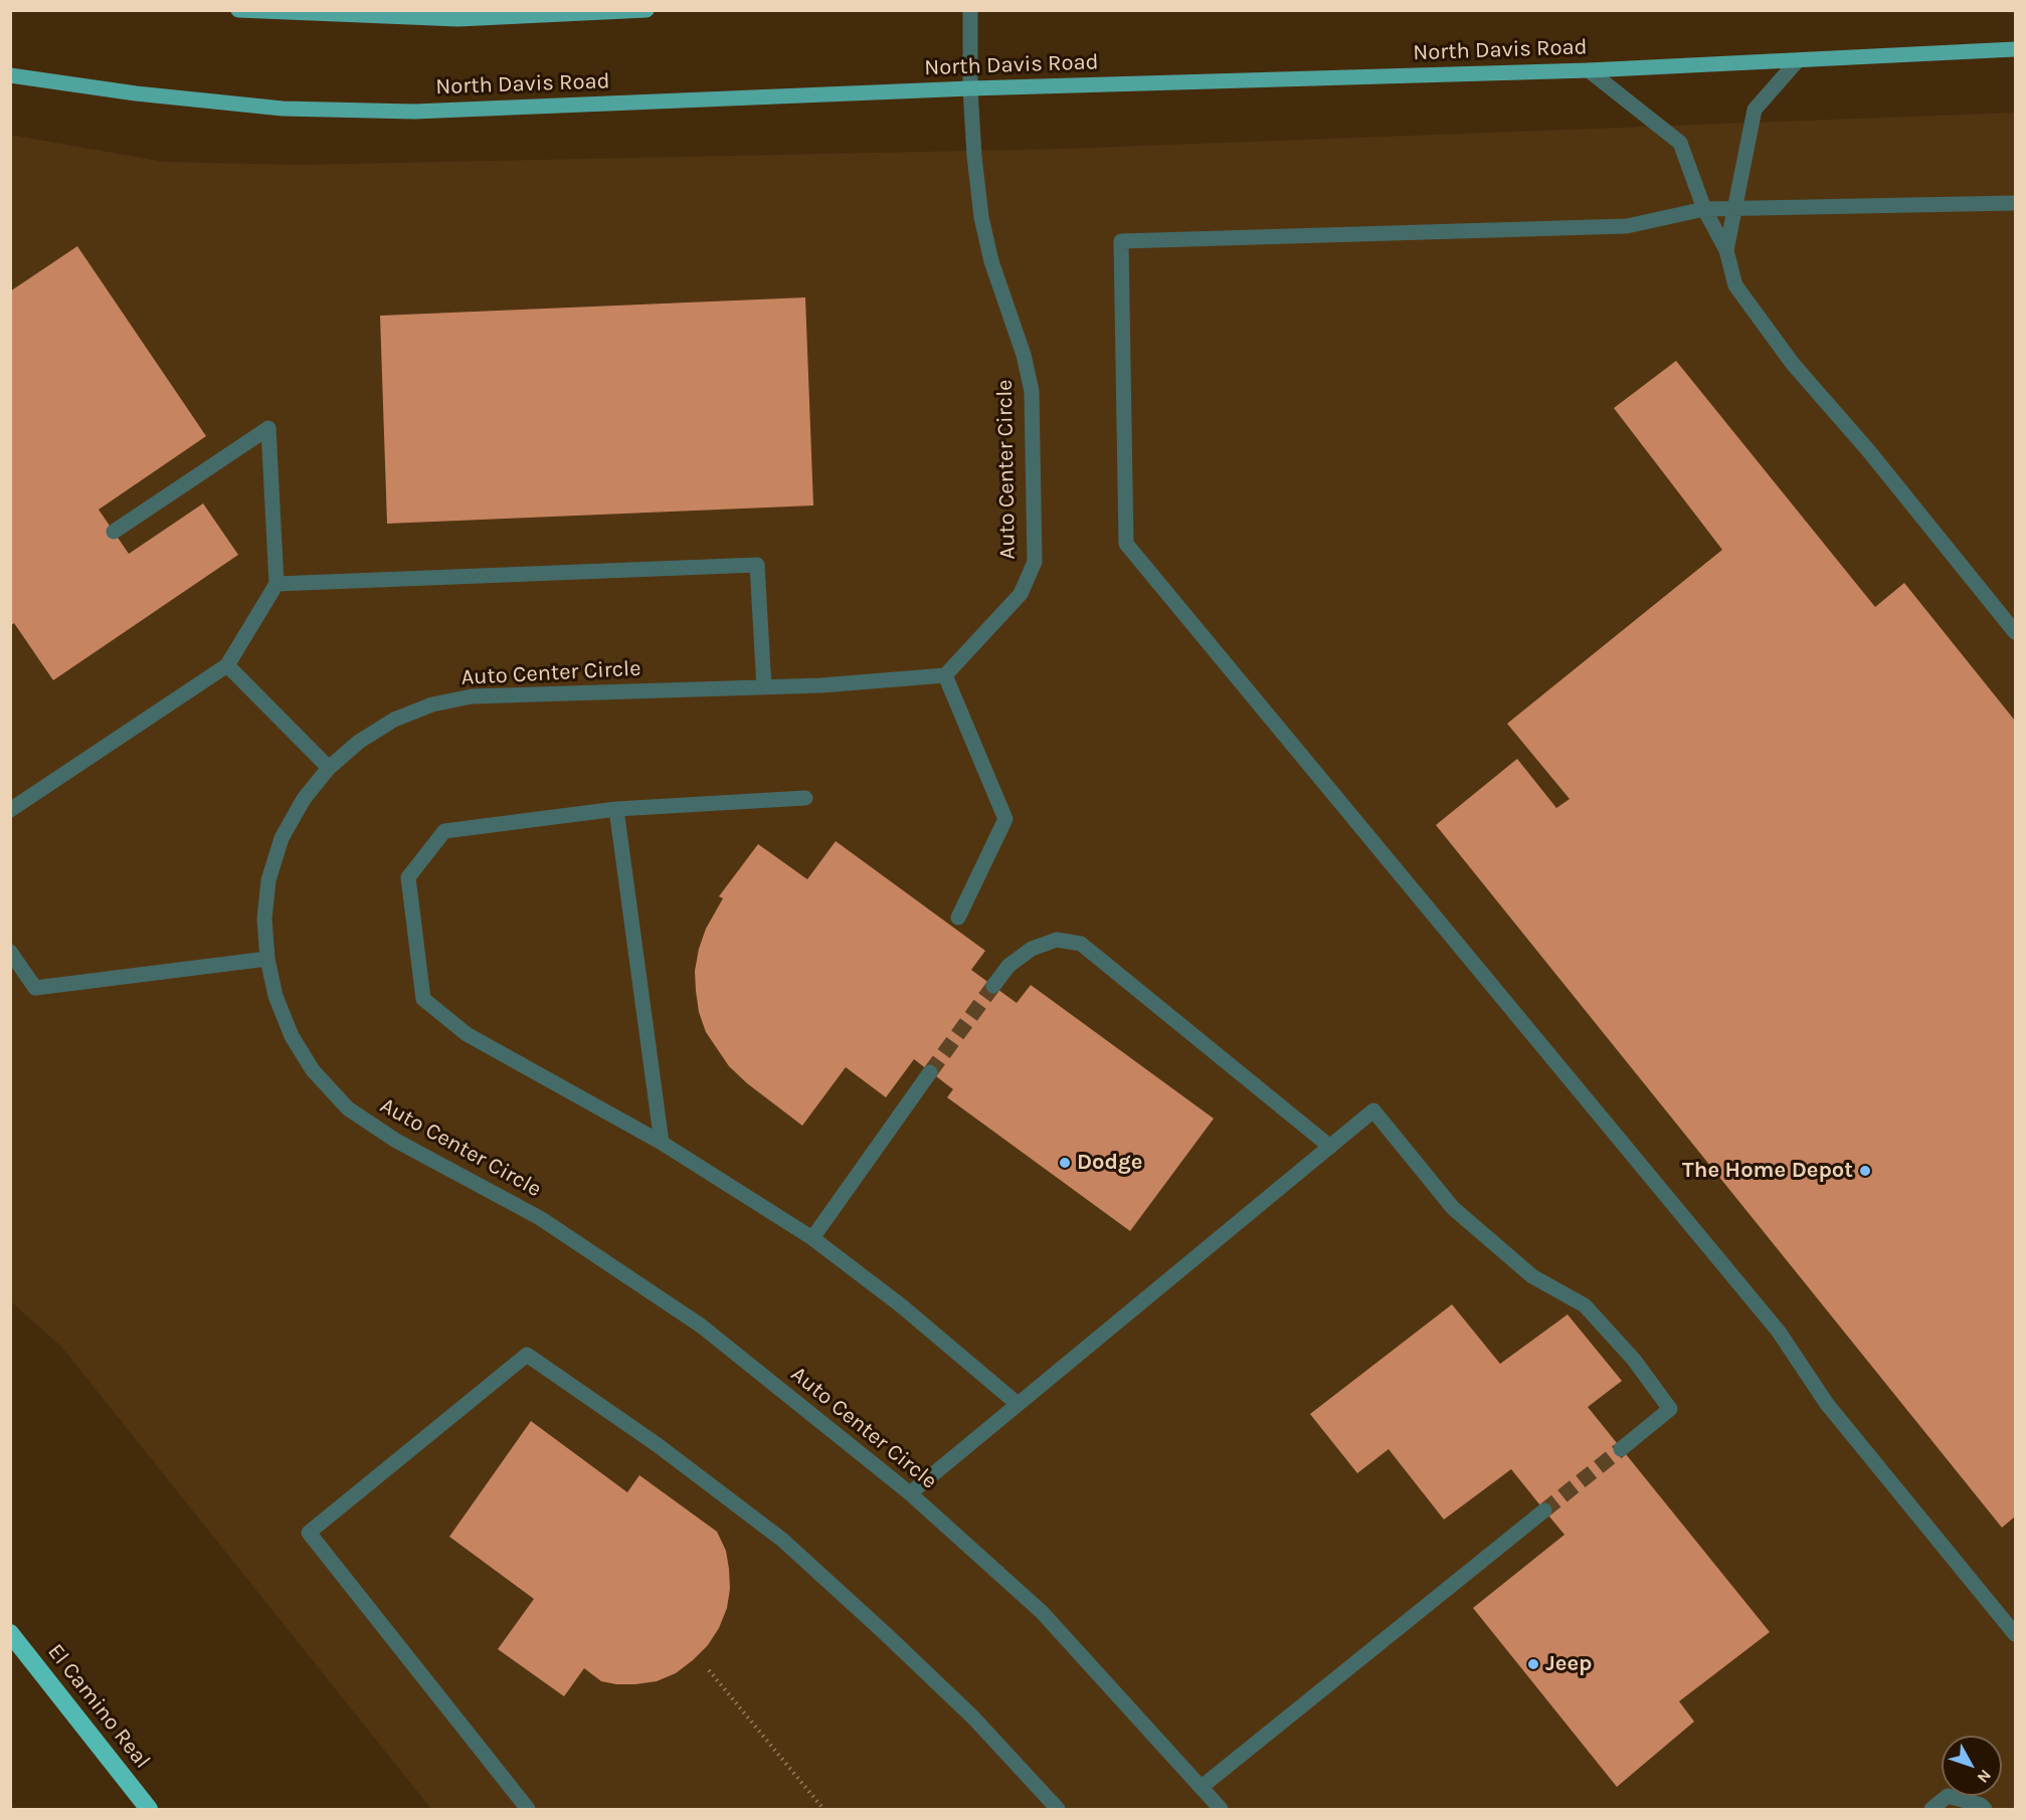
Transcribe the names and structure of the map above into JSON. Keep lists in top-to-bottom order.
{
  "streets": {
    "highway": ["El Camino Real"],
    "main road": ["North Davis Road"],
    "street": ["Auto Center Circle"]
  },
  "crossings": [
    ["North Davis Road", "Auto Center Circle"]
  ],
  "places": ["Dodge", "The Home Depot", "Jeep"],
  "north": "bottom right"
}
